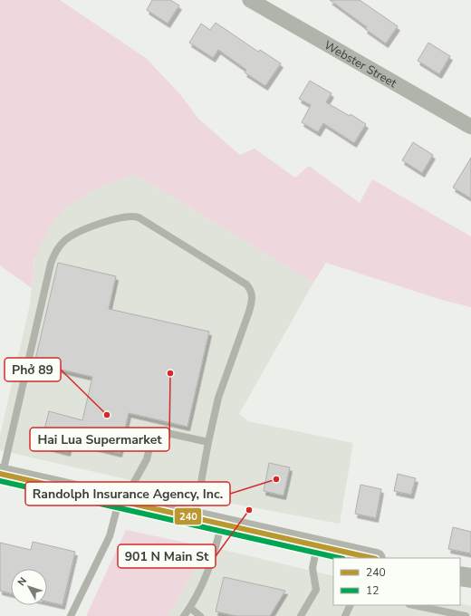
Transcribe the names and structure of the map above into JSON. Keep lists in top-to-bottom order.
{
  "streets": {
    "street": ["Webster Street"]
  },
  "places": [
    "Hai Lua Supermarket",
    "Phở 89",
    "Randolph Insurance Agency, Inc.",
    "901 N Main St"
  ],
  "lines": ["transit line 240", "transit line 12"],
  "legend": ["240", "12"],
  "north": "top left"
}
